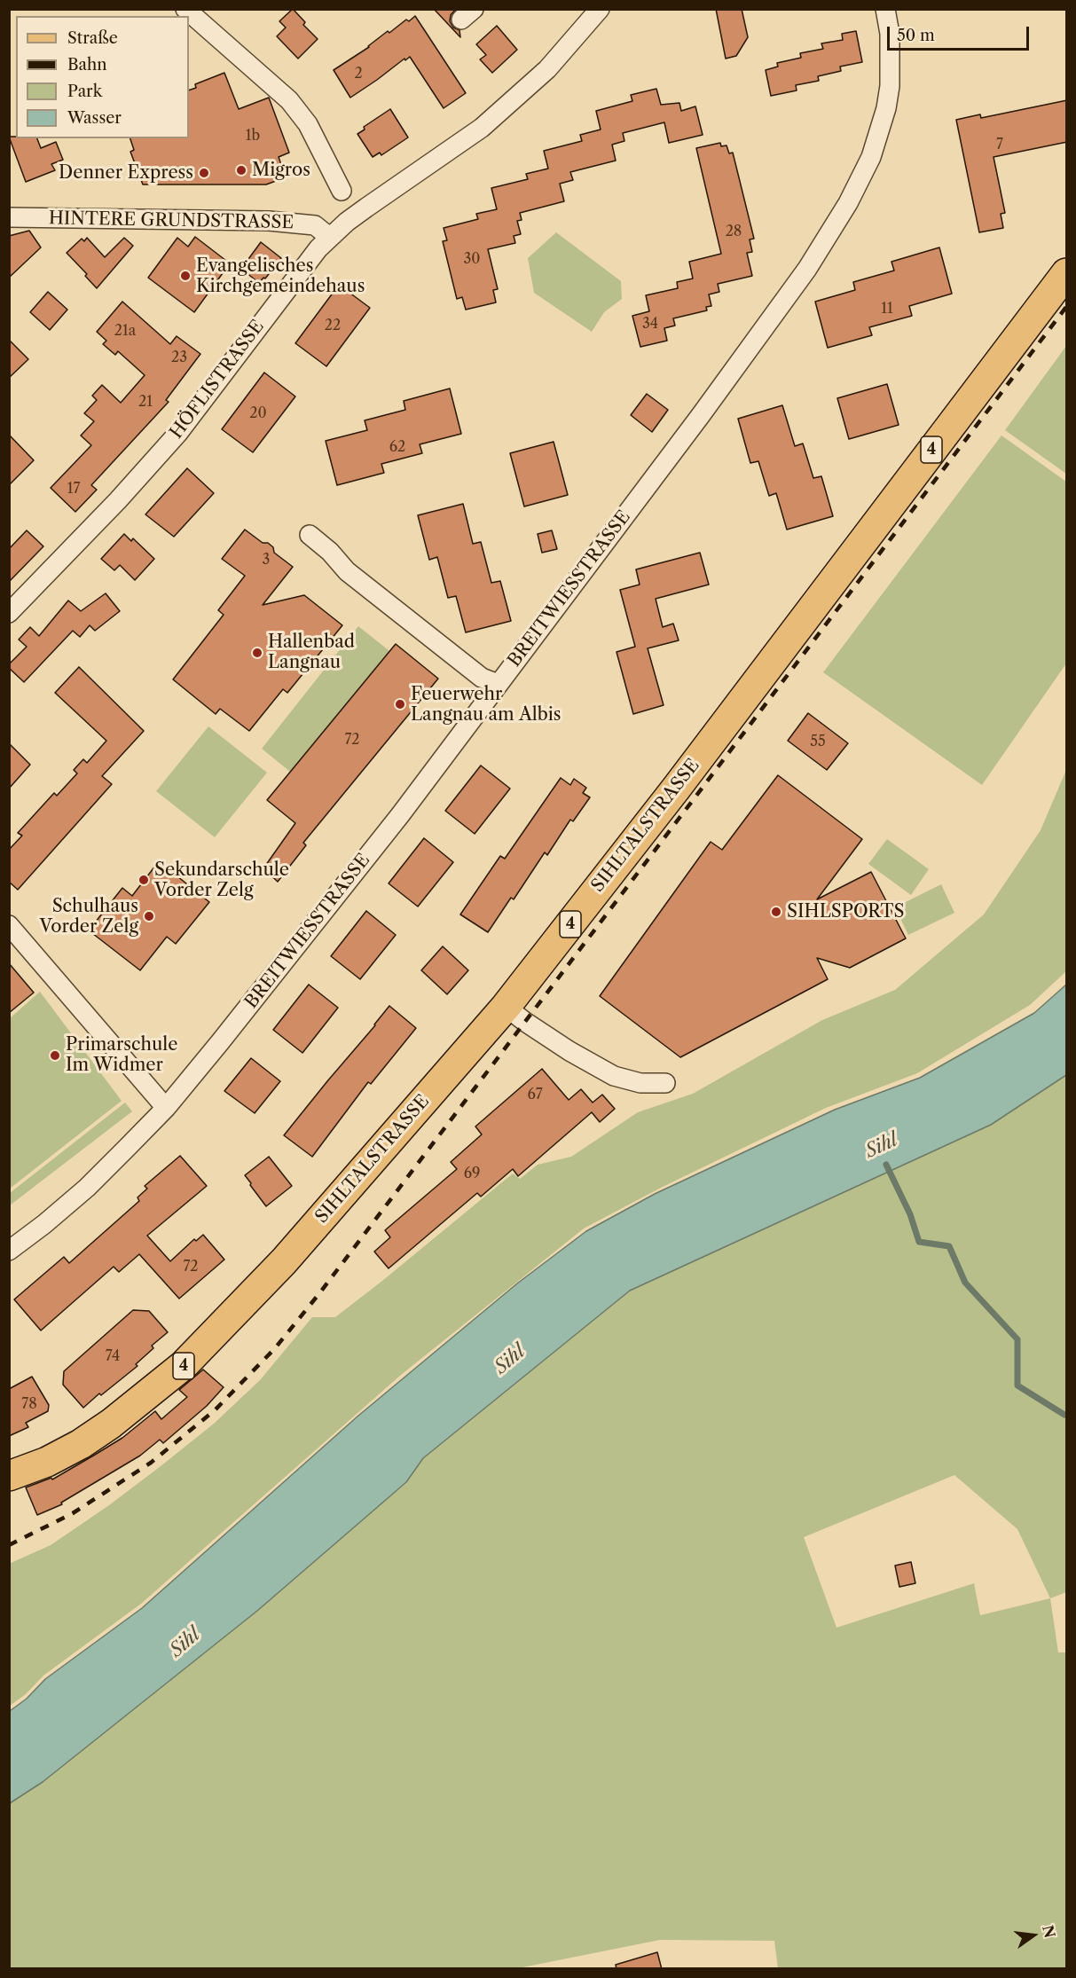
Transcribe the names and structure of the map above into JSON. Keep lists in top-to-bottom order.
{
  "streets": {
    "main road": ["4", "SIHLTALSTRASSE"],
    "street": ["HINTERE GRUNDSTRASSE", "HÖFLISTRASSE", "BREITWIESSTRASSE"]
  },
  "crossings": [
    ["HINTERE GRUNDSTRASSE", "HÖFLISTRASSE"]
  ],
  "water": ["Sihl"],
  "places": [
    "Migros",
    "Denner Express",
    "Evangelisches Kirchgemeindehaus",
    "Hallenbad Langnau",
    "Feuerwehr Langnau am Albis",
    "Sekundarschule Vorder Zelg",
    "SIHLSPORTS",
    "Schulhaus Vorder Zelg",
    "Primarschule Im Widmer"
  ],
  "house_numbers": [
    "2",
    "1b",
    "7",
    "28",
    "30",
    "11",
    "34",
    "22",
    "21a",
    "23",
    "21",
    "20",
    "62",
    "17",
    "3",
    "72",
    "55",
    "67",
    "69",
    "72",
    "74",
    "78"
  ],
  "legend": [
    "Straße",
    "Bahn",
    "Park",
    "Wasser"
  ],
  "scale_bar": "50 m",
  "north": "right"
}
